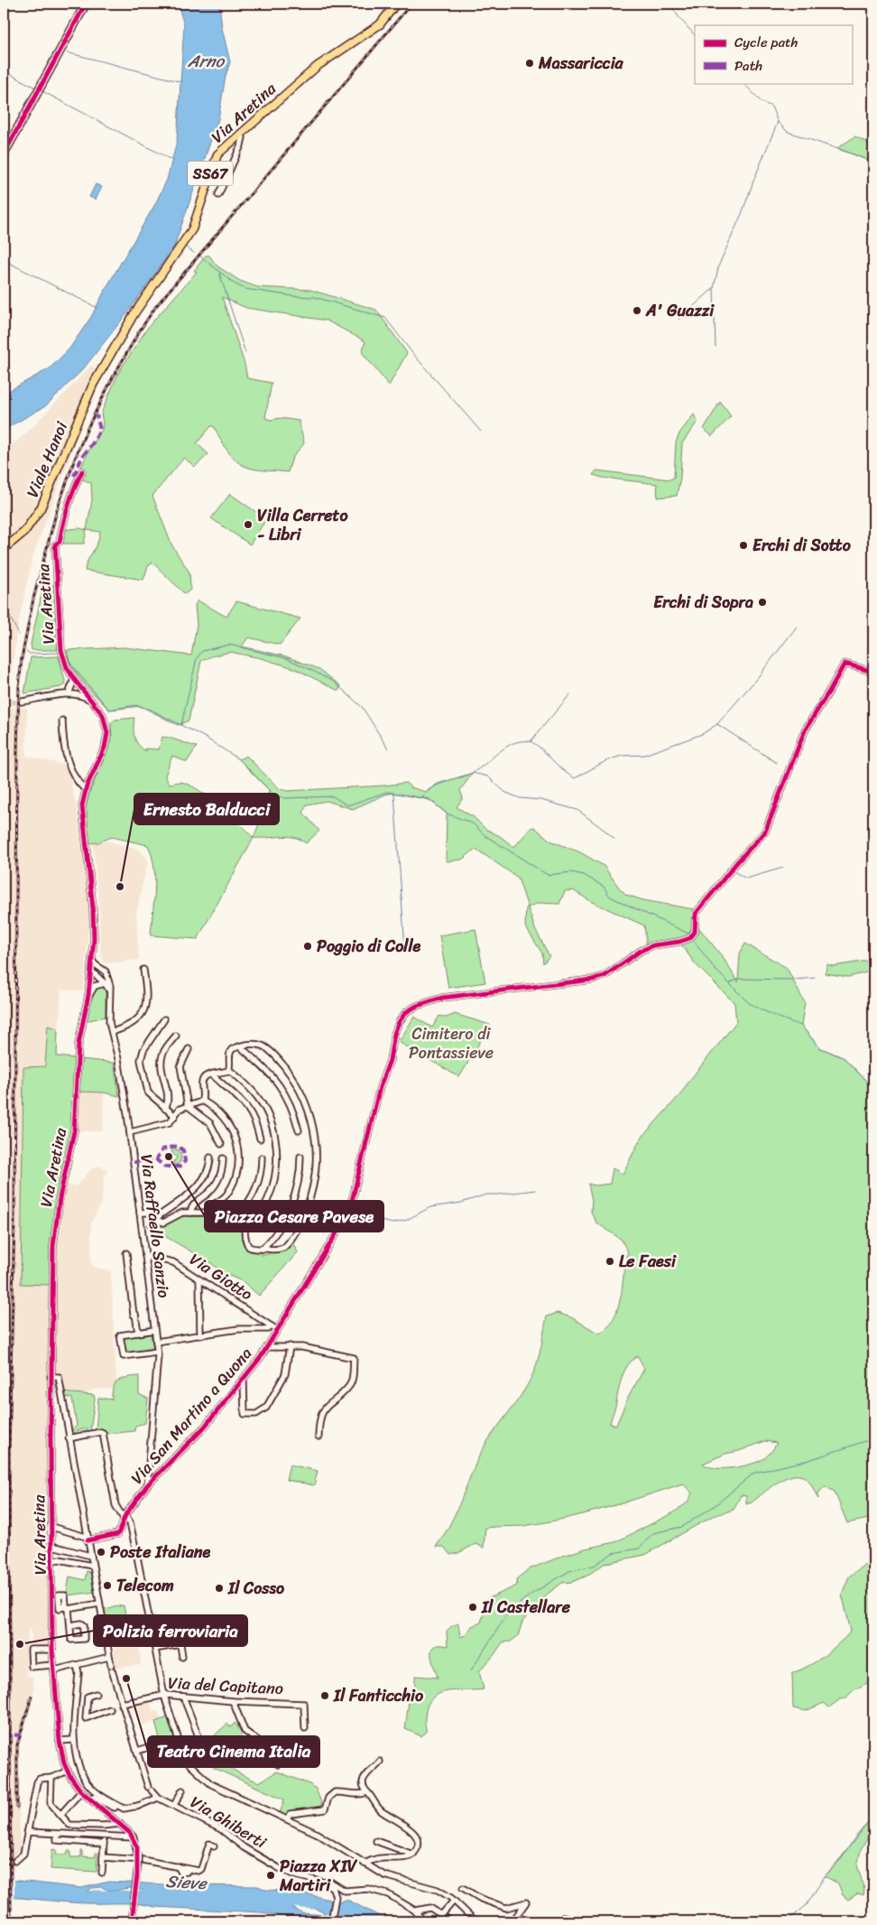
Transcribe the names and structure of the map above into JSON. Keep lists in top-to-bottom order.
{
  "streets": {
    "main road": ["Via Aretina", "SS67", "Viale Hanoi"],
    "street": [
      "Via Raffaello Sanzio",
      "Via Giotto",
      "Via San Martino a Quona",
      "Via del Capitano",
      "Via Ghiberti"
    ]
  },
  "crossings": [
    ["Via Aretina", "Viale Hanoi"],
    ["Via Raffaello Sanzio", "Via Giotto"],
    ["Via Raffaello Sanzio", "Via San Martino a Quona"],
    ["Via Giotto", "Via San Martino a Quona"]
  ],
  "water": ["Arno", "Sieve"],
  "parks": ["Cimitero di Pontassieve"],
  "places": [
    "Massariccia",
    "A' Guazzi",
    "Villa Cerreto - Libri",
    "Erchi di Sotto",
    "Erchi di Sopra",
    "Ernesto Balducci",
    "Poggio di Colle",
    "Piazza Cesare Pavese",
    "Le Faesi",
    "Poste Italiane",
    "Telecom",
    "Il Cosso",
    "Il Castellare",
    "Polizia ferroviaria",
    "Teatro Cinema Italia",
    "Il Fanticchio",
    "Piazza XIV Martiri"
  ],
  "legend": ["Cycle path", "Path"]
}
